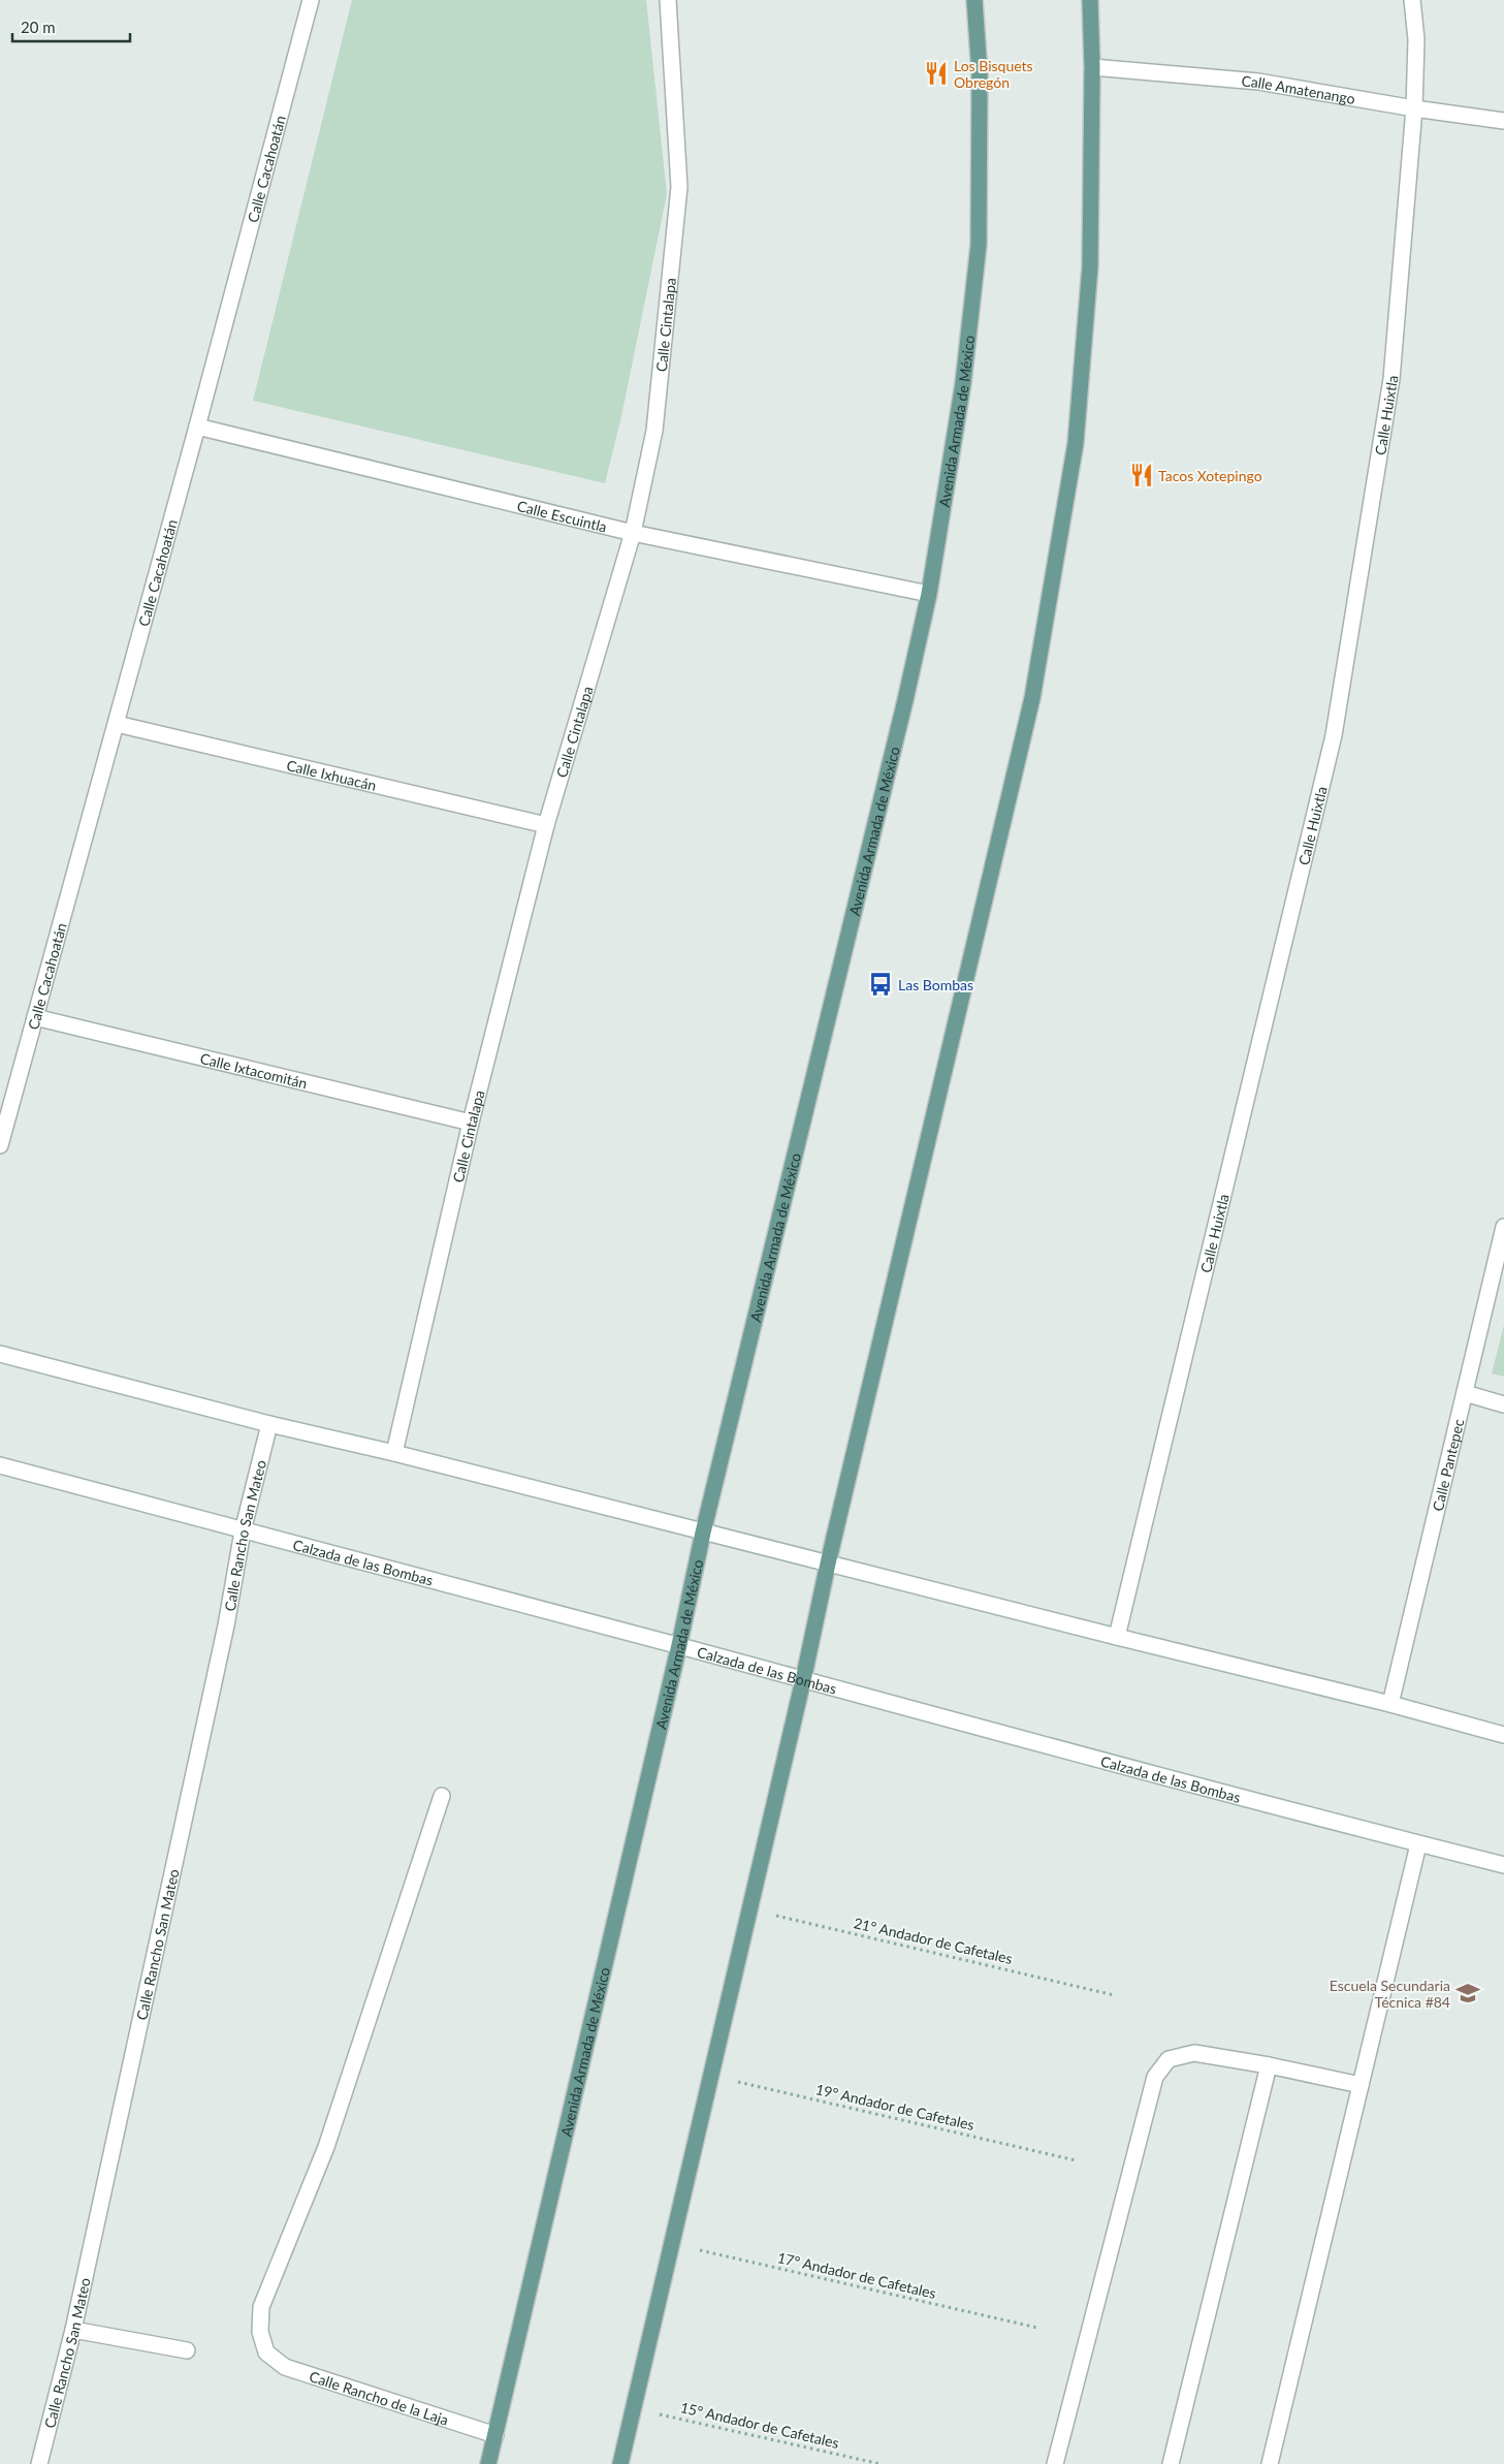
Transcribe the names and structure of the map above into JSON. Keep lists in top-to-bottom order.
{
  "streets": {
    "main road": ["Avenida Armada de México"],
    "street": [
      "Calle Amatenango",
      "Calle Cacahoatán",
      "Calle Cintalapa",
      "Calle Huixtla",
      "Calle Escuintla",
      "Calle Ixhuacán",
      "Calle Ixtacomitán",
      "Calle Pantepec",
      "Calle Rancho San Mateo",
      "Calzada de las Bombas",
      "Calle Rancho de la Laja"
    ],
    "path": [
      "21° Andador de Cafetales",
      "19° Andador de Cafetales",
      "17° Andador de Cafetales",
      "15° Andador de Cafetales"
    ]
  },
  "crossings": [
    ["Calle Amatenango", "Calle Huixtla"],
    ["Calle Cacahoatán", "Calle Escuintla"],
    ["Calle Cacahoatán", "Calle Ixhuacán"],
    ["Calle Cacahoatán", "Calle Ixtacomitán"],
    ["Calle Cintalapa", "Calle Escuintla"],
    ["Calle Cintalapa", "Calle Ixhuacán"],
    ["Calle Cintalapa", "Calle Ixtacomitán"],
    ["Avenida Armada de México", "Calle Escuintla"],
    ["Avenida Armada de México", "Calzada de las Bombas"],
    ["Avenida Armada de México", "Calle Rancho de la Laja"],
    ["Calle Rancho San Mateo", "Calzada de las Bombas"]
  ],
  "places": {
    "restaurant": ["Los Bisquets Obregón", "Tacos Xotepingo"],
    "bus stop": ["Las Bombas"],
    "school or university": ["Escuela Secundaria Técnica #84"]
  },
  "scale_bar": "20 m"
}
